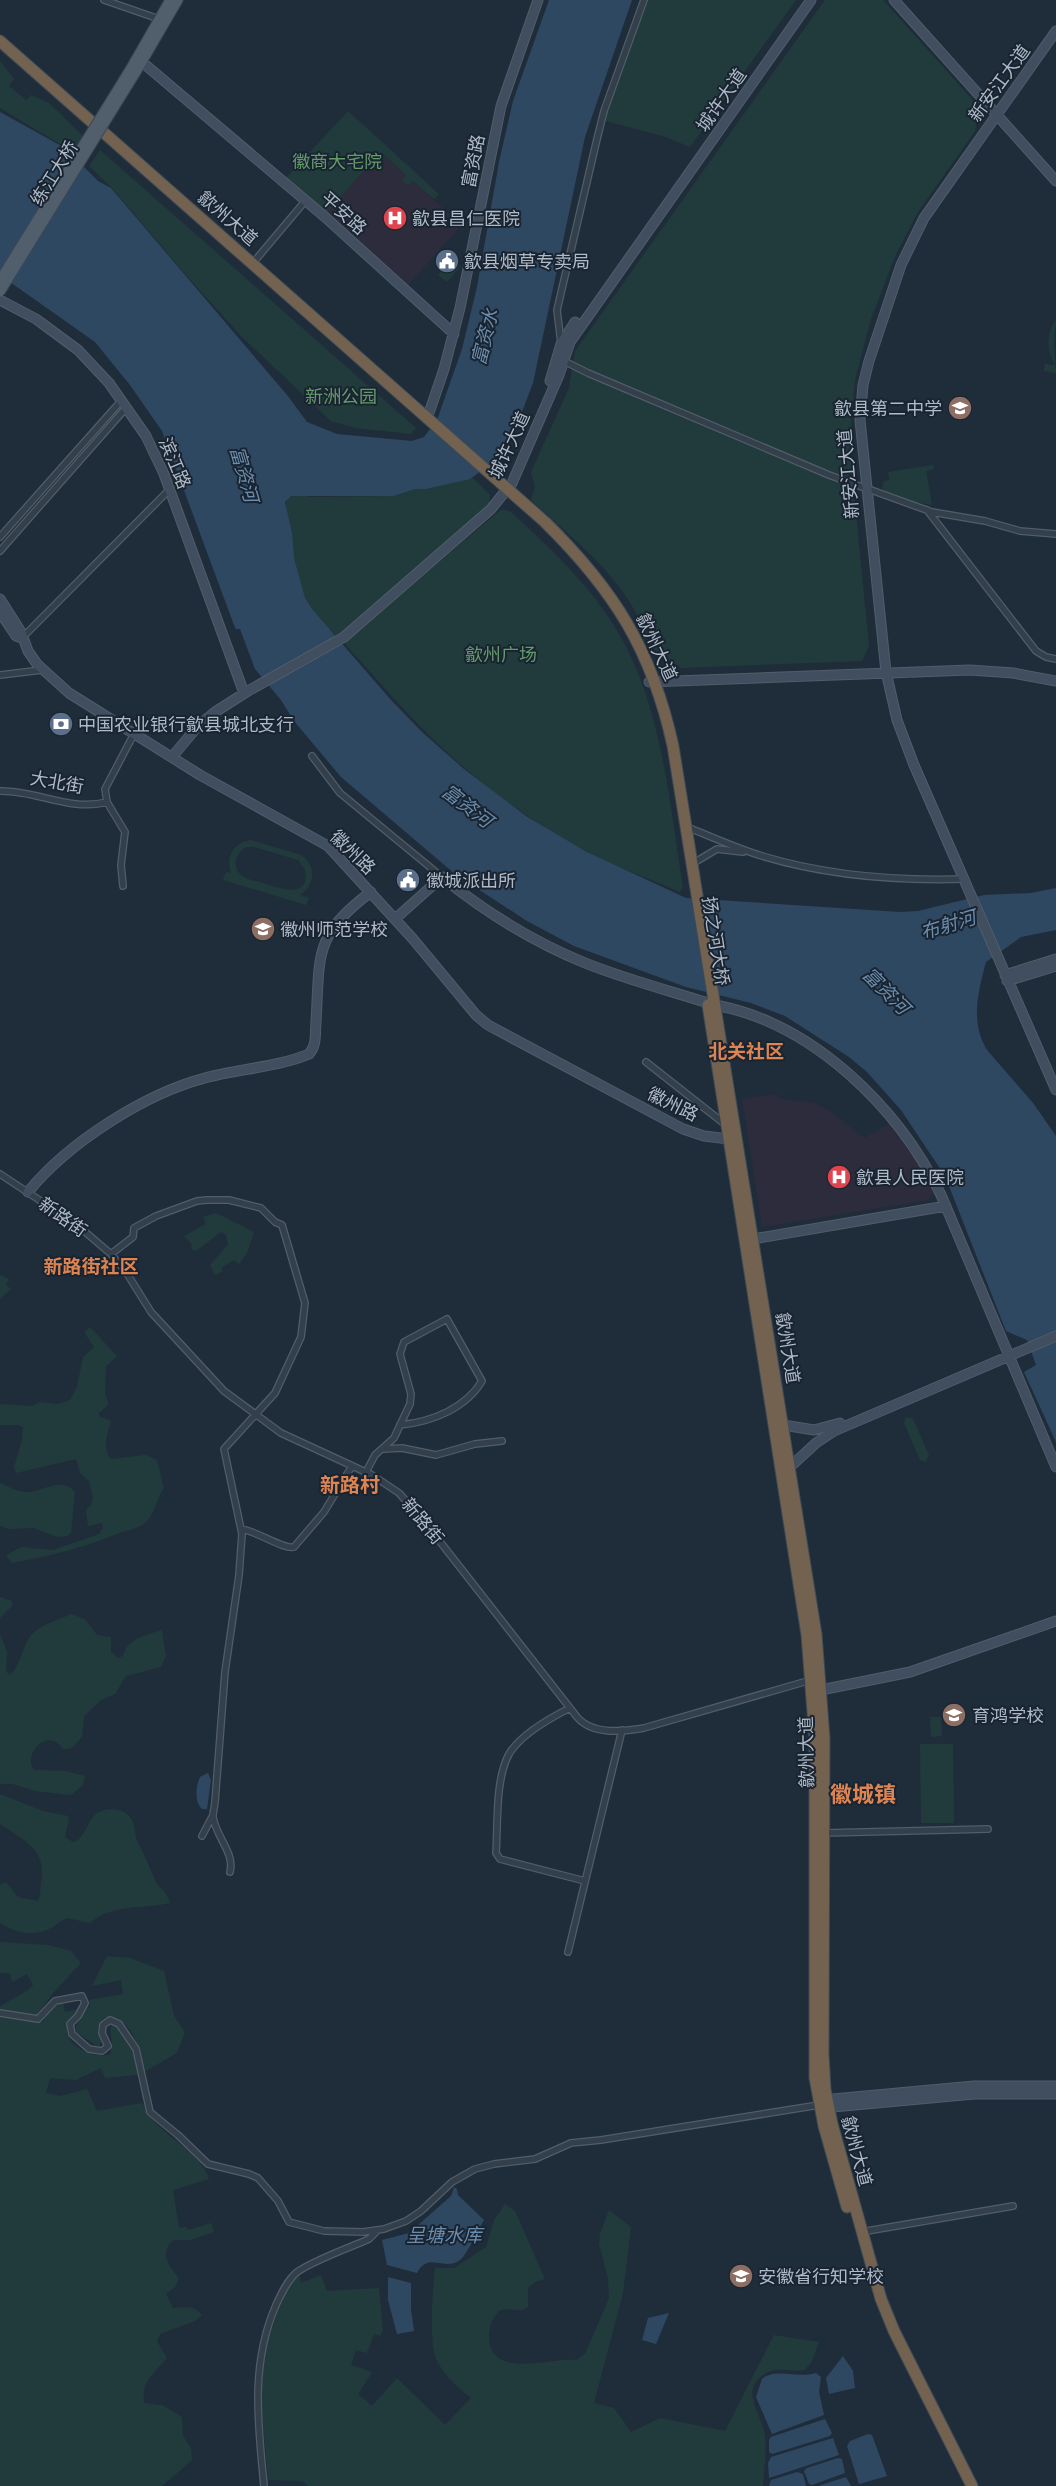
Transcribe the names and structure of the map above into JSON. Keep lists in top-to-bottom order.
{
  "streets": {
    "highway": ["歙州大道", "扬之河大桥"],
    "main road": ["练江大桥"],
    "street": [
      "新安江大道",
      "城许大道",
      "富资路",
      "平安路",
      "滨江路",
      "大北街",
      "徽州路",
      "新路街"
    ]
  },
  "crossings": [
    ["城许大道", "歙州大道"],
    ["富资路", "平安路"],
    ["富资路", "歙州大道"],
    ["歙州大道", "徽州路"],
    ["歙州大道", "扬之河大桥"],
    ["歙州大道", "新路街"]
  ],
  "districts": [
    "北关社区",
    "新路街社区",
    "新路村",
    "徽城镇"
  ],
  "water": [
    "富资水",
    "富资河",
    "布射河",
    "呈塘水库"
  ],
  "parks": ["徽商大宅院", "新洲公园", "歙州广场"],
  "places": {
    "hospital": ["歙县昌仁医院", "歙县人民医院"],
    "public building": ["歙县烟草专卖局", "徽城派出所"],
    "school or university": [
      "歙县第二中学",
      "徽州师范学校",
      "育鸿学校",
      "安徽省行知学校"
    ],
    "bank": ["中国农业银行歙县城北支行"]
  }
}
